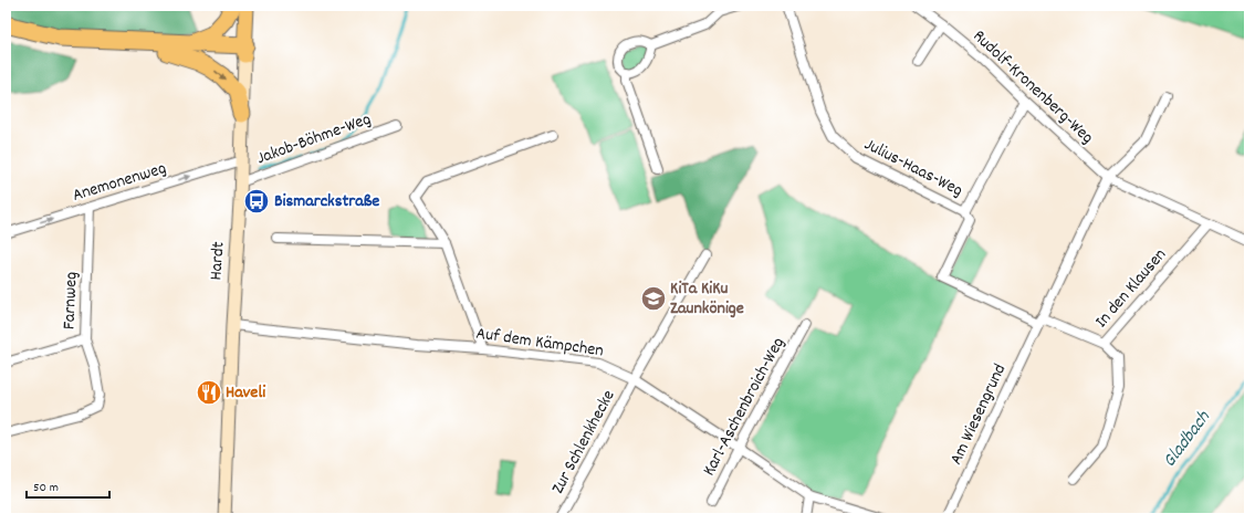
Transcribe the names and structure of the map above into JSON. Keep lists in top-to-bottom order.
{
  "streets": {
    "main road": ["Hardt"],
    "street": [
      "Rudolf-Kronenberg-Weg",
      "Jakob-Böhme-Weg",
      "Julius-Haas-Weg",
      "Anemonenweg",
      "In den Klausen",
      "Farnweg",
      "Auf dem Kämpchen",
      "Karl-Aschenbroich-Weg",
      "Am Wiesengrund",
      "Zur Schlenkhecke"
    ]
  },
  "crossings": [
    ["Rudolf-Kronenberg-Weg", "Julius-Haas-Weg"],
    ["Rudolf-Kronenberg-Weg", "In den Klausen"],
    ["Rudolf-Kronenberg-Weg", "Am Wiesengrund"],
    ["Jakob-Böhme-Weg", "Hardt"],
    ["Julius-Haas-Weg", "In den Klausen"],
    ["Julius-Haas-Weg", "Am Wiesengrund"],
    ["Anemonenweg", "Hardt"],
    ["Anemonenweg", "Farnweg"],
    ["Hardt", "Auf dem Kämpchen"],
    ["In den Klausen", "Am Wiesengrund"],
    ["Auf dem Kämpchen", "Karl-Aschenbroich-Weg"],
    ["Auf dem Kämpchen", "Zur Schlenkhecke"]
  ],
  "one_way": ["Anemonenweg"],
  "water": ["Gladbach"],
  "places": {
    "bus stop": ["Bismarckstraße"],
    "school or university": ["KiTa KiKu Zaunkönige"],
    "restaurant": ["Haveli"]
  },
  "scale_bar": "50 m"
}
